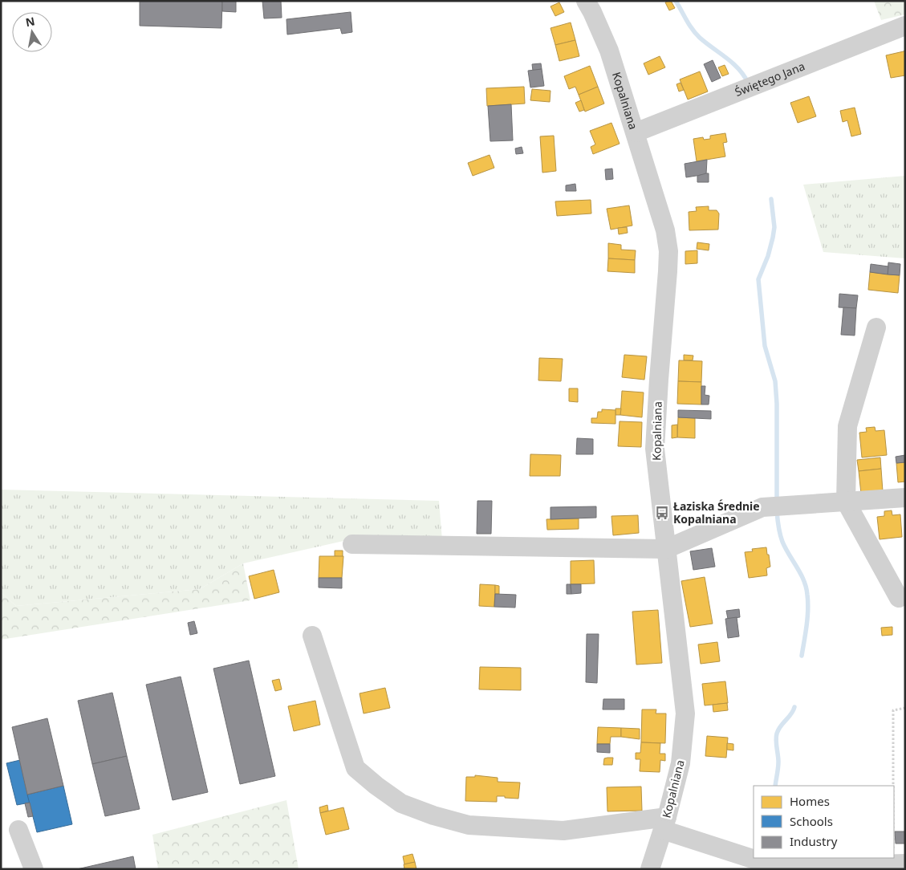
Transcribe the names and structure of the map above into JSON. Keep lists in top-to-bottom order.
{
  "streets": {
    "street": ["Świętego Jana", "Kopalniana"]
  },
  "crossings": [
    ["Świętego Jana", "Kopalniana"]
  ],
  "places": {
    "bus stop": ["Łaziska Średnie Kopalniana"]
  },
  "legend": ["Homes", "Schools", "Industry"],
  "north": "top"
}
